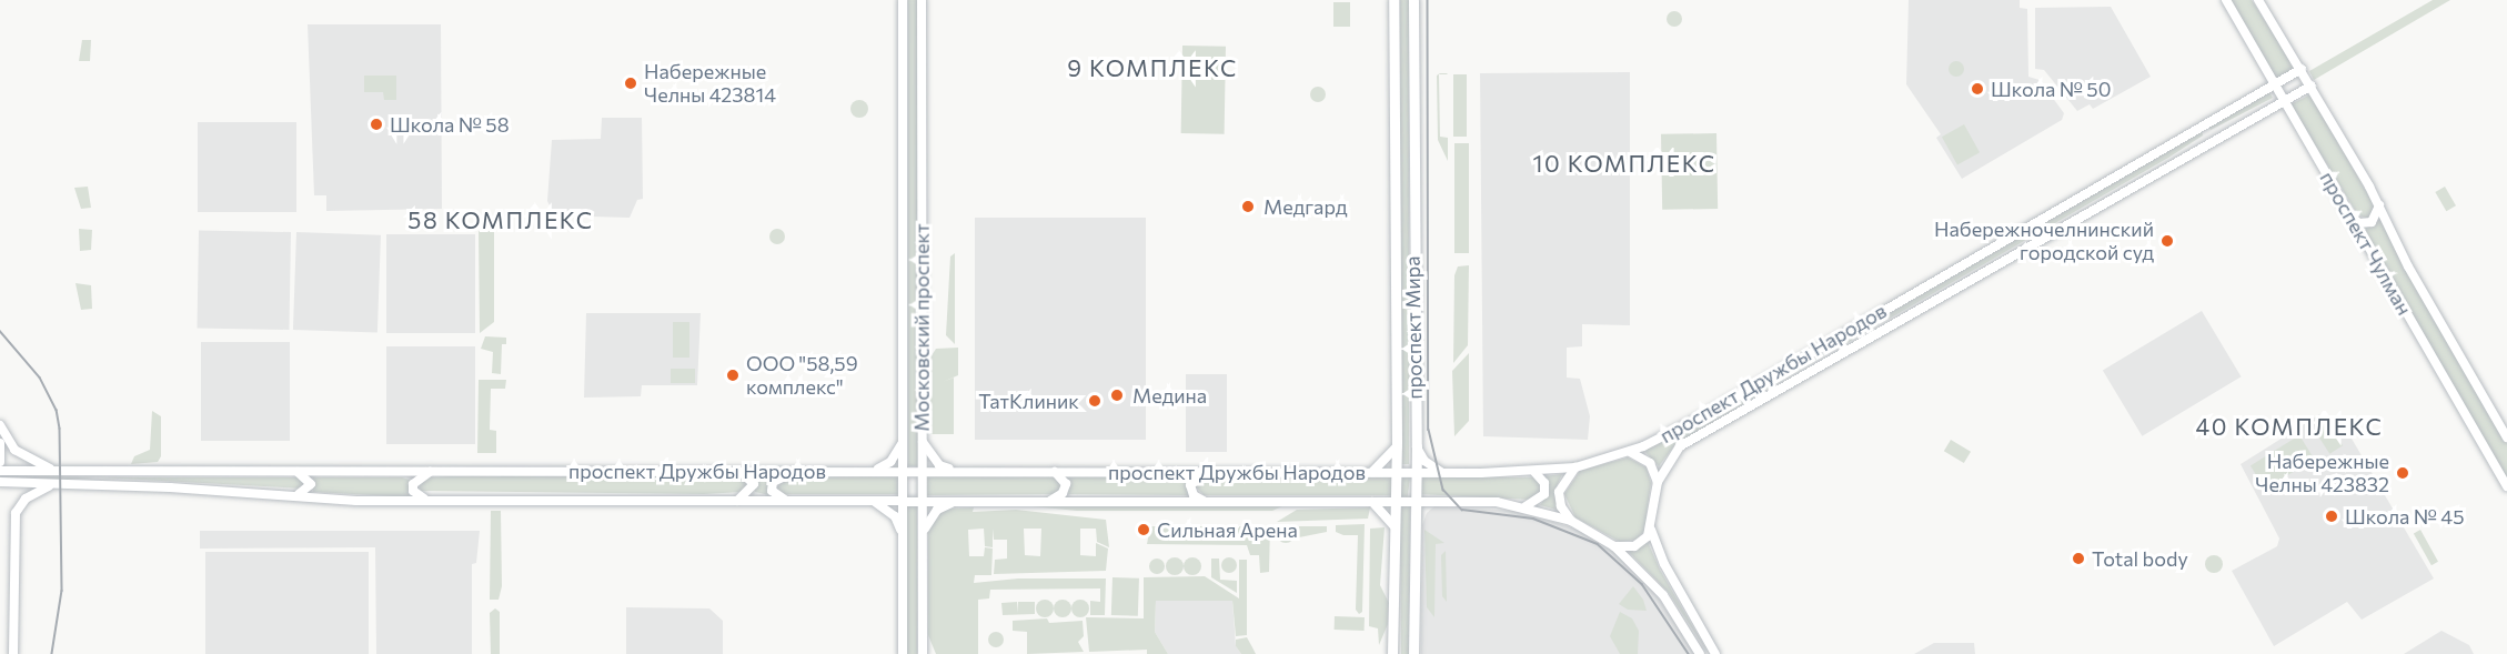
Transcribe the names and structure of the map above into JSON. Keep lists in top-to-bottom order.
{
  "streets": {
    "main road": [
      "проспект Чулман",
      "Московский проспект",
      "проспект Мира",
      "проспект Дружбы Народов"
    ]
  },
  "crossings": [
    ["проспект Чулман", "проспект Дружбы Народов"],
    ["Московский проспект", "проспект Дружбы Народов"],
    ["проспект Мира", "проспект Дружбы Народов"]
  ],
  "districts": [
    "9 КОМПЛЕКС",
    "10 КОМПЛЕКС",
    "58 КОМПЛЕКС",
    "40 КОМПЛЕКС"
  ],
  "places": [
    "Набережные Челны 423814",
    "Школа № 50",
    "Школа № 58",
    "Медгард",
    "Набережночелнинский городской суд",
    "ООО \"58,59 комплекс\"",
    "Медина",
    "ТатКлиник",
    "Набережные Челны 423832",
    "Школа № 45",
    "Сильная Арена",
    "Total body"
  ]
}
